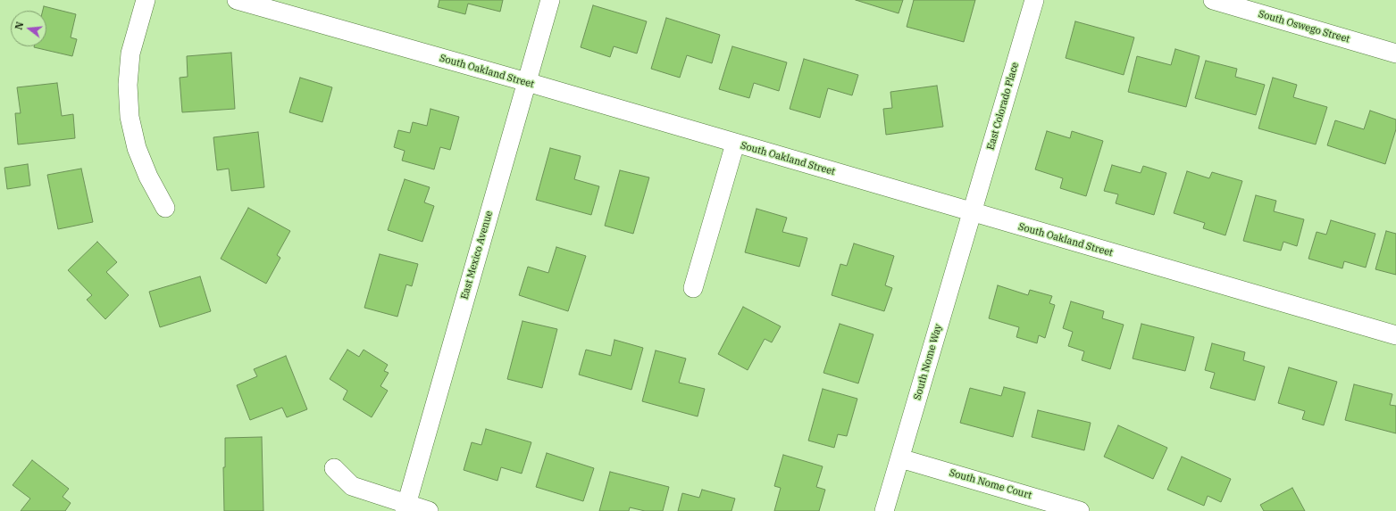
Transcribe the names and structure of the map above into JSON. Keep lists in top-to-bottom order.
{
  "streets": {
    "street": [
      "South Oswego Street",
      "South Oakland Street",
      "East Colorado Place",
      "East Mexico Avenue",
      "South Nome Way",
      "South Nome Court"
    ]
  },
  "crossings": [
    ["South Oakland Street", "East Colorado Place"],
    ["South Oakland Street", "East Mexico Avenue"],
    ["South Oakland Street", "South Nome Way"],
    ["East Colorado Place", "South Nome Way"],
    ["South Nome Way", "South Nome Court"]
  ],
  "north": "left"
}
